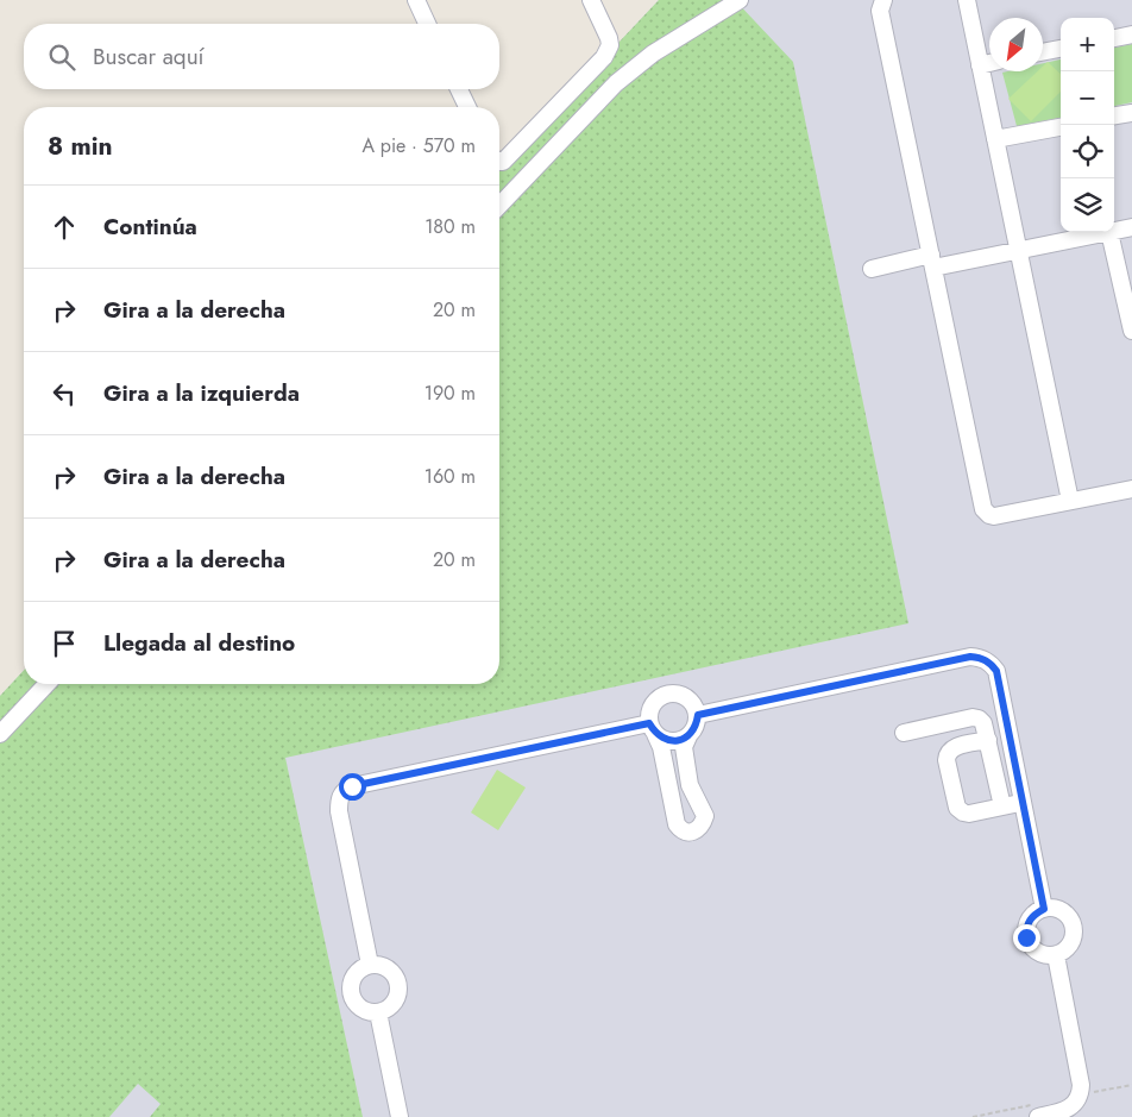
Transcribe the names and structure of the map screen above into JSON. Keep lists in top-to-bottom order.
{
  "north": "bottom left",
  "page": {
    "map_buttons": ["+", "−"],
    "search": "Buscar aquí",
    "heading": ["8 min", "A pie · 570 m"],
    "list": [
      ["Continúa", "180 m"],
      ["Gira a la derecha", "20 m"],
      ["Gira a la izquierda", "190 m"],
      ["Gira a la derecha", "160 m"],
      ["Gira a la derecha", "20 m"],
      "Llegada al destino"
    ]
  }
}
